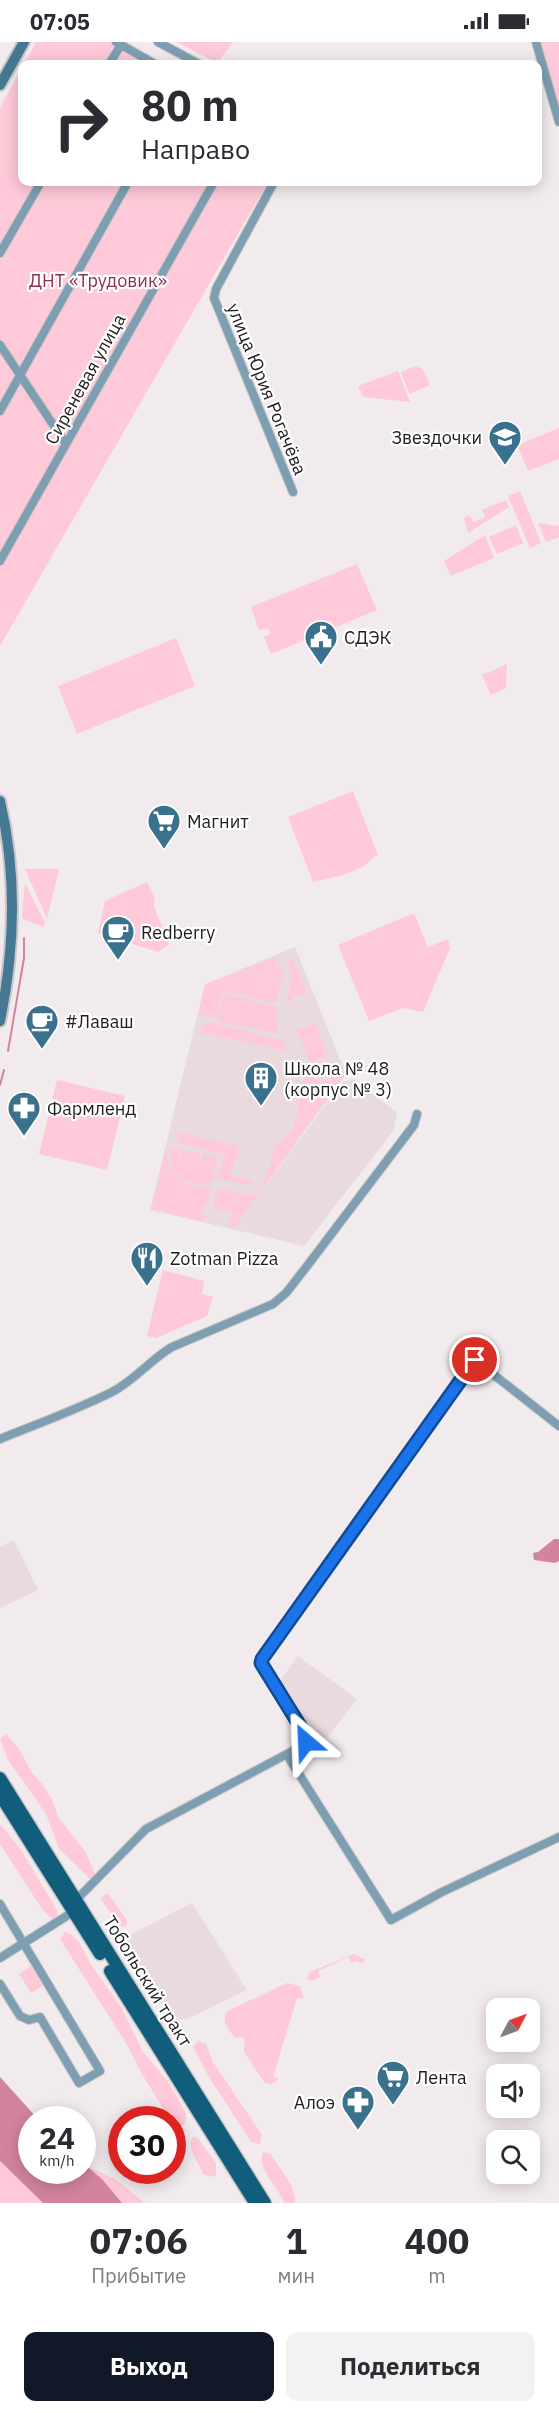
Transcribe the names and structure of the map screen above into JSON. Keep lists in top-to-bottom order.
{
  "streets": {
    "main road": ["Тобольский тракт"],
    "street": ["Сиреневая улица", "улица Юрия Рогачёва"]
  },
  "parks": ["ДНТ «Трудовик»"],
  "places": {
    "school or university": ["Звездочки"],
    "public building": ["СДЭК"],
    "supermarket": ["Магнит", "Лента"],
    "cafe": ["Redberry", "#Лаваш"],
    "building": ["Школа № 48 (корпус № 3)"],
    "pharmacy": ["Фармленд", "Алоэ"],
    "restaurant": ["Zotman Pizza"]
  },
  "north": "top right",
  "page": {
    "status": "07:05",
    "turn": ["80 m", "Направо"],
    "speed": "24 km/h",
    "limit": "30",
    "eta": [
      "07:06",
      "Прибытие",
      "1",
      "мин",
      "400",
      "m"
    ],
    "buttons": ["Выход", "Поделиться"]
  }
}
